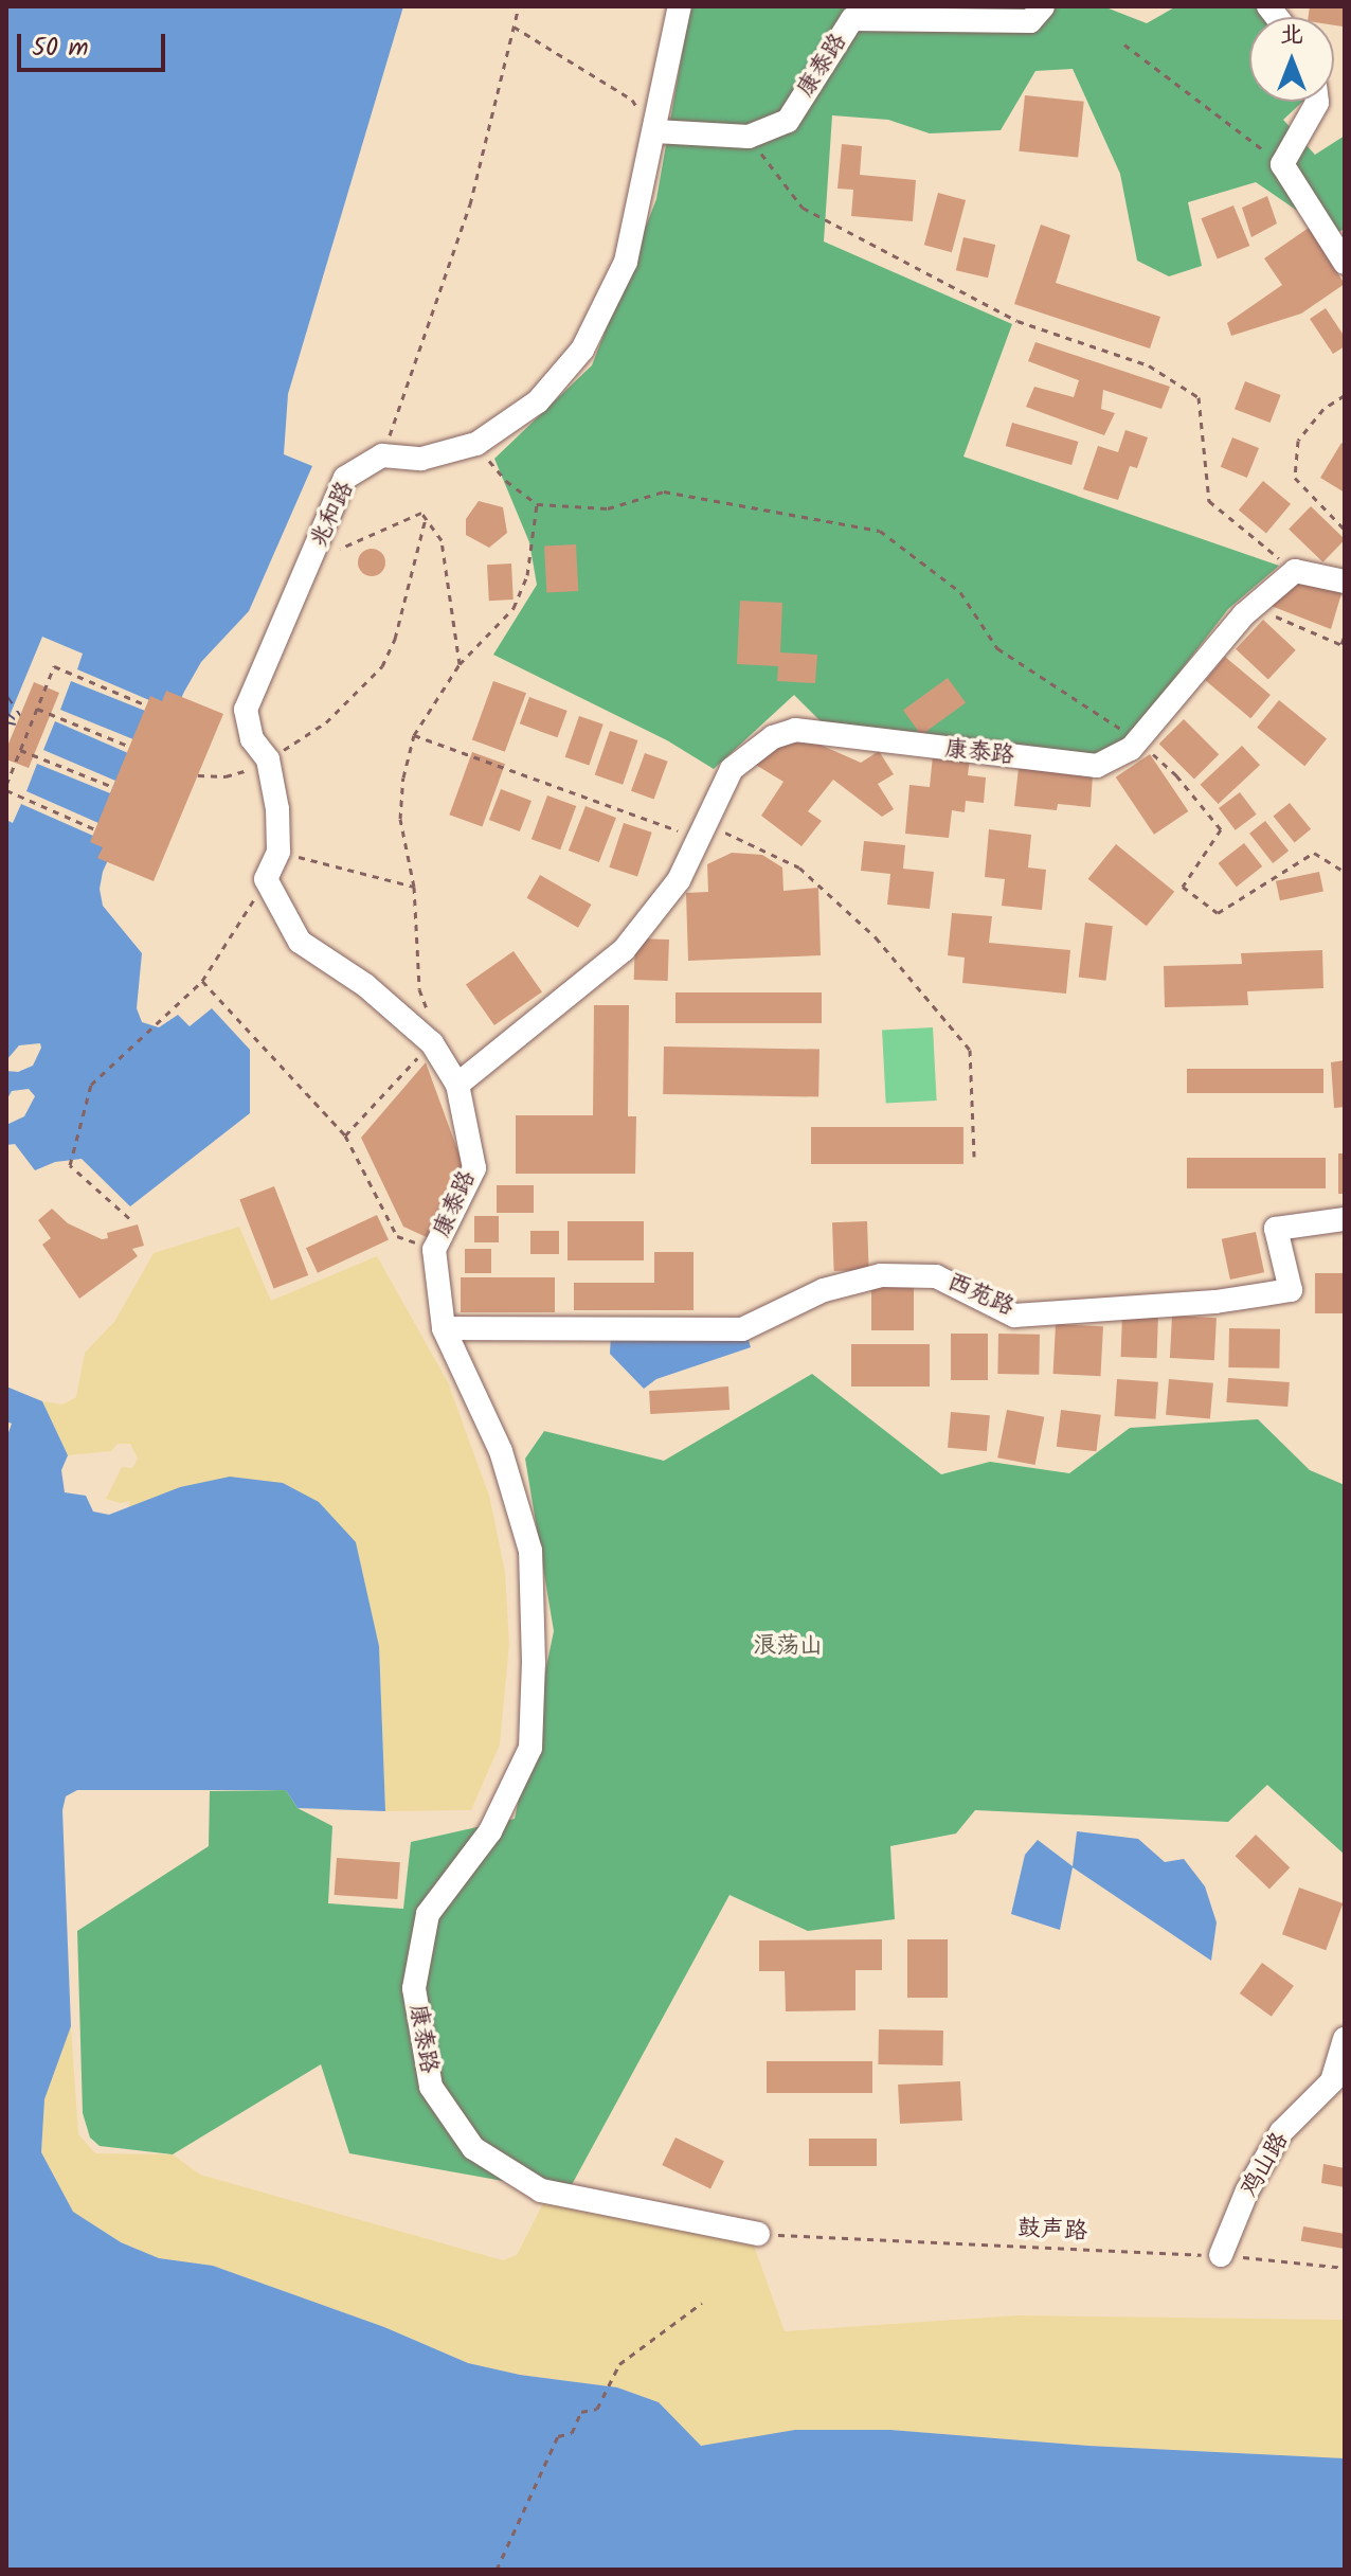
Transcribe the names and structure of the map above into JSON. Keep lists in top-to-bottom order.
{
  "streets": {
    "street": [
      "康泰路",
      "兆和路",
      "西苑路",
      "鸡山路"
    ],
    "path": ["鼓声路"]
  },
  "crossings": [
    ["康泰路", "西苑路"],
    ["康泰路", "鼓声路"],
    ["鸡山路", "鼓声路"]
  ],
  "parks": ["浪荡山"],
  "scale_bar": "50 m",
  "north": "top"
}
